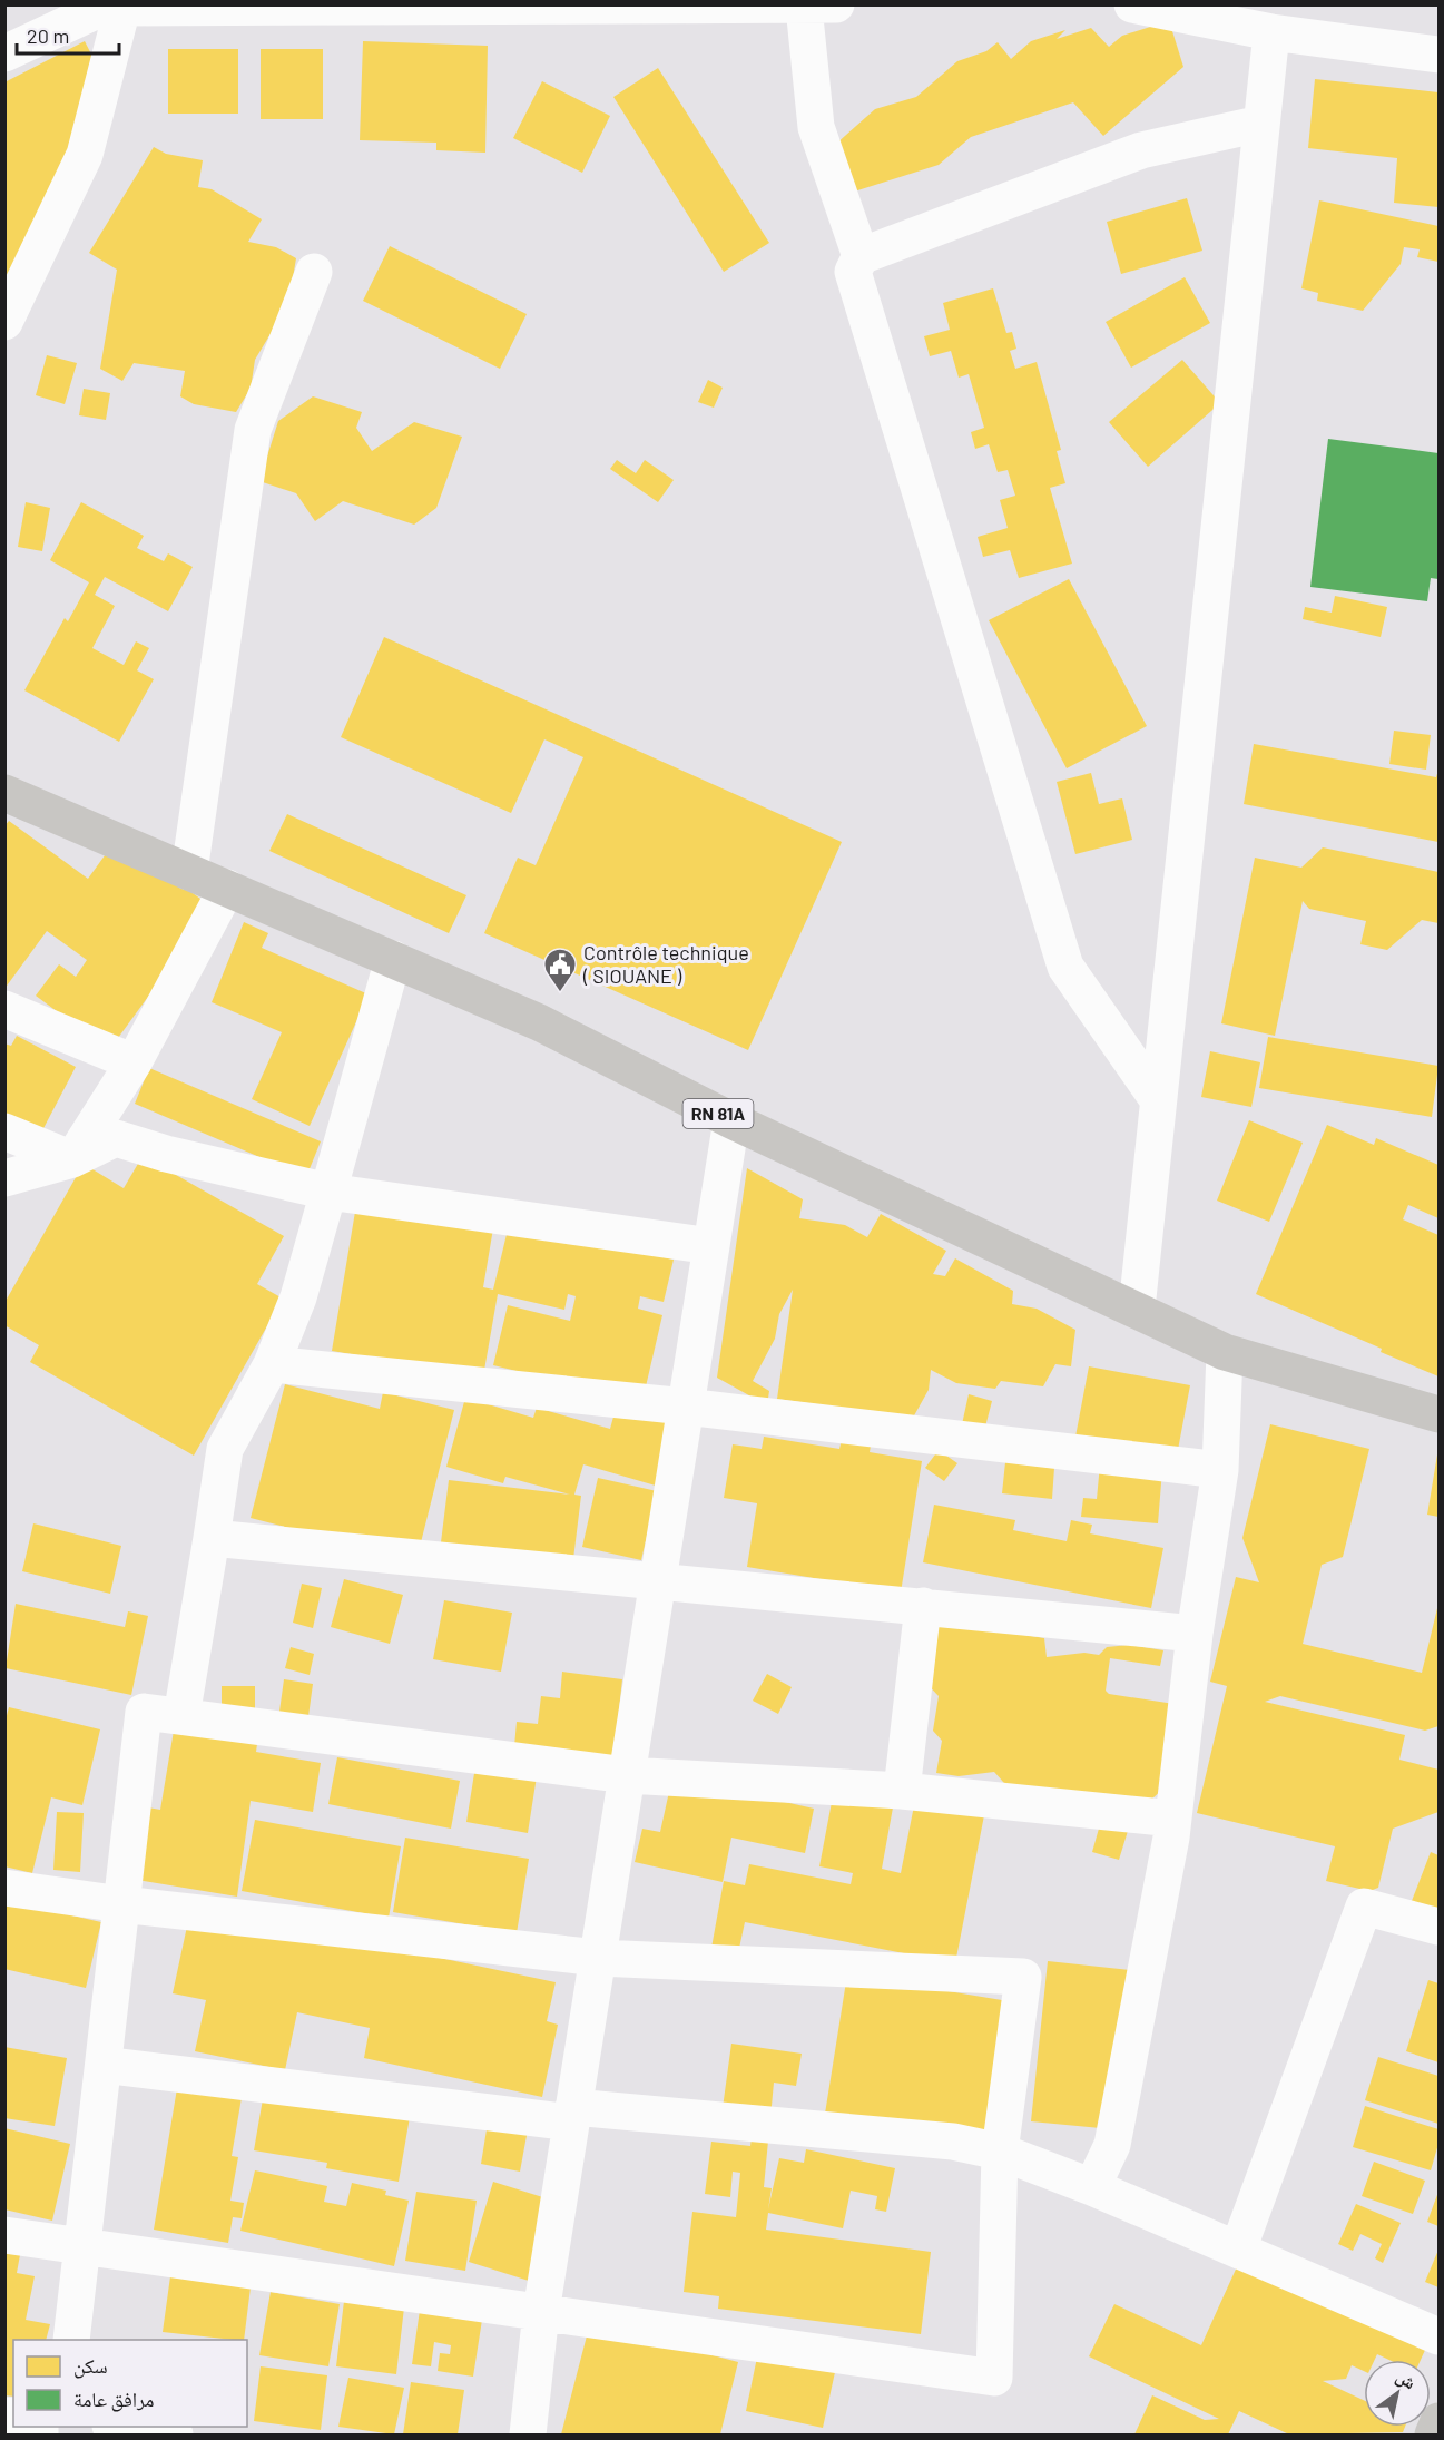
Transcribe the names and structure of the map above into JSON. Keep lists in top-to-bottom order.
{
  "streets": {
    "main road": ["RN 81A"]
  },
  "places": {
    "public building": ["Contrôle technique ( SIOUANE )"]
  },
  "legend": ["سكن", "مرافق عامة"],
  "scale_bar": "20 m",
  "north": "top right"
}
